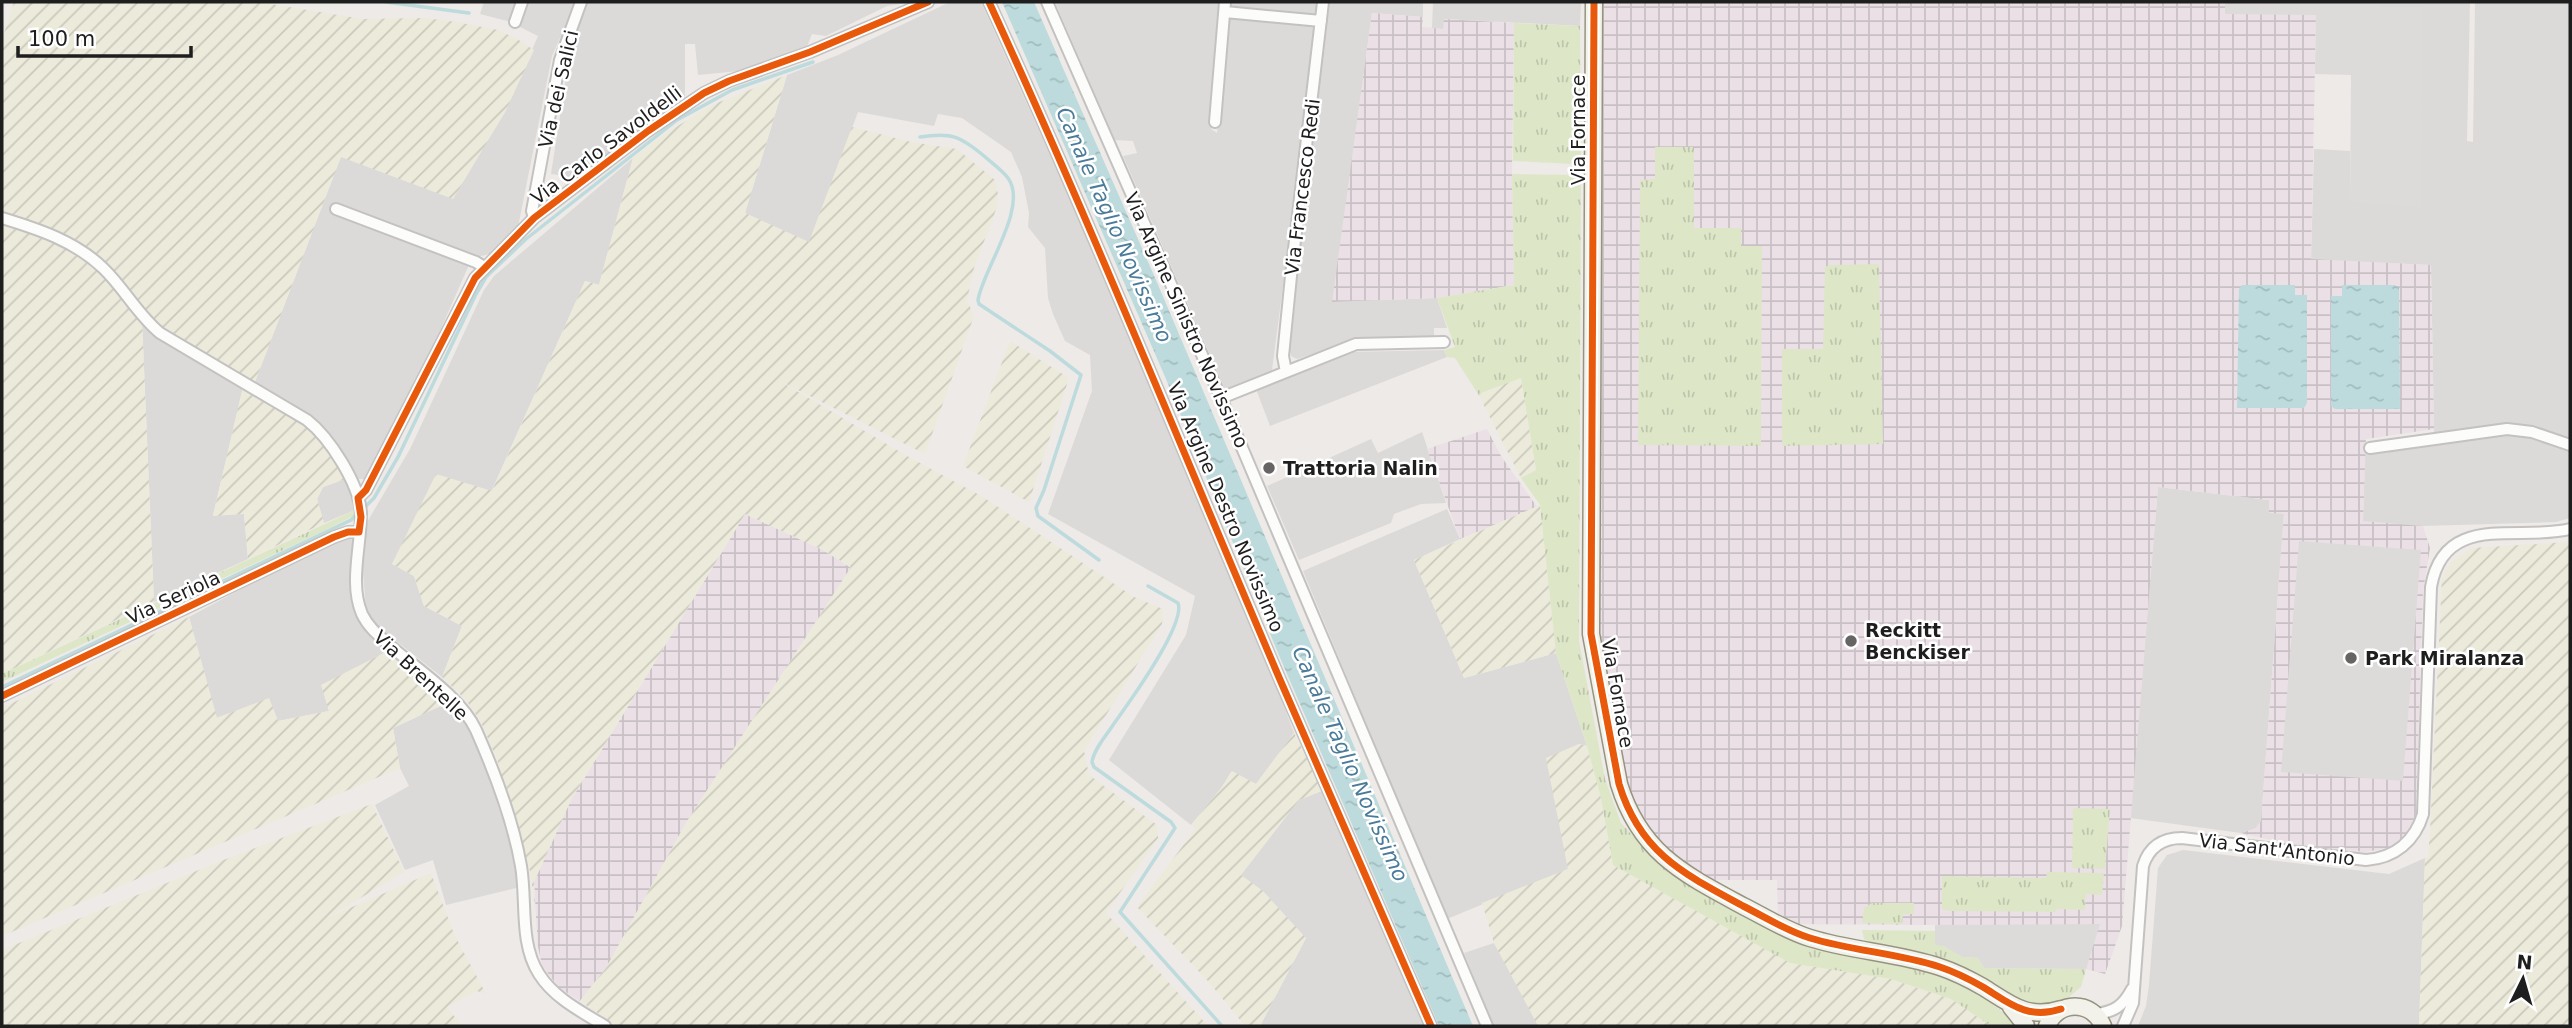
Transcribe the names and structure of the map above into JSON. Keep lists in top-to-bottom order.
{
  "streets": {
    "street": [
      "Via dei Salici",
      "Via Fornace",
      "Via Carlo Savoldelli",
      "Via Francesco Redi",
      "Via Argine Sinistro Novissimo",
      "Via Argine Destro Novissimo",
      "Via Seriola",
      "Via Brentelle",
      "Via Sant'Antonio"
    ]
  },
  "crossings": [
    ["Via dei Salici", "Via Carlo Savoldelli"],
    ["Via Carlo Savoldelli", "Via Brentelle"],
    ["Via Seriola", "Via Brentelle"]
  ],
  "water": ["Canale Taglio Novissimo"],
  "places": ["Trattoria Nalin", "Reckitt Benckiser", "Park Miralanza"],
  "scale_bar": "100 m",
  "north": "top"
}
